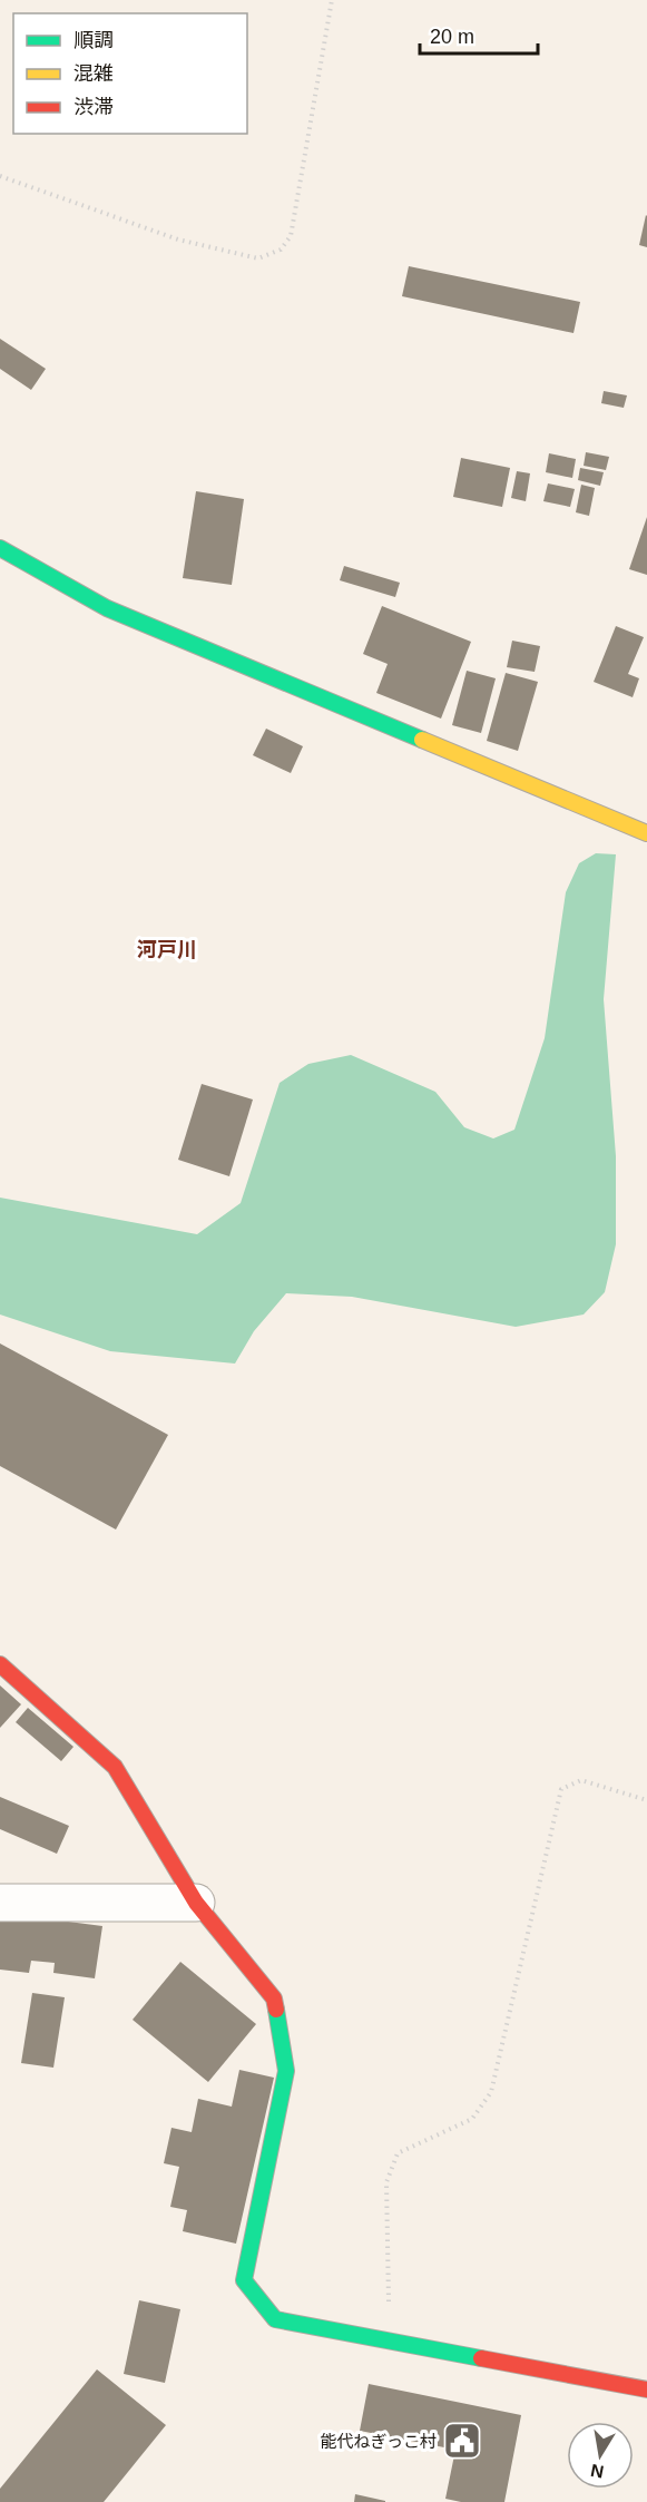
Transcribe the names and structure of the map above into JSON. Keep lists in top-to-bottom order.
{
  "districts": ["河戸川"],
  "places": {
    "public building": ["能代ねぎっこ村"]
  },
  "legend": ["順調", "混雑", "渋滞"],
  "scale_bar": "20 m",
  "north": "bottom"
}
